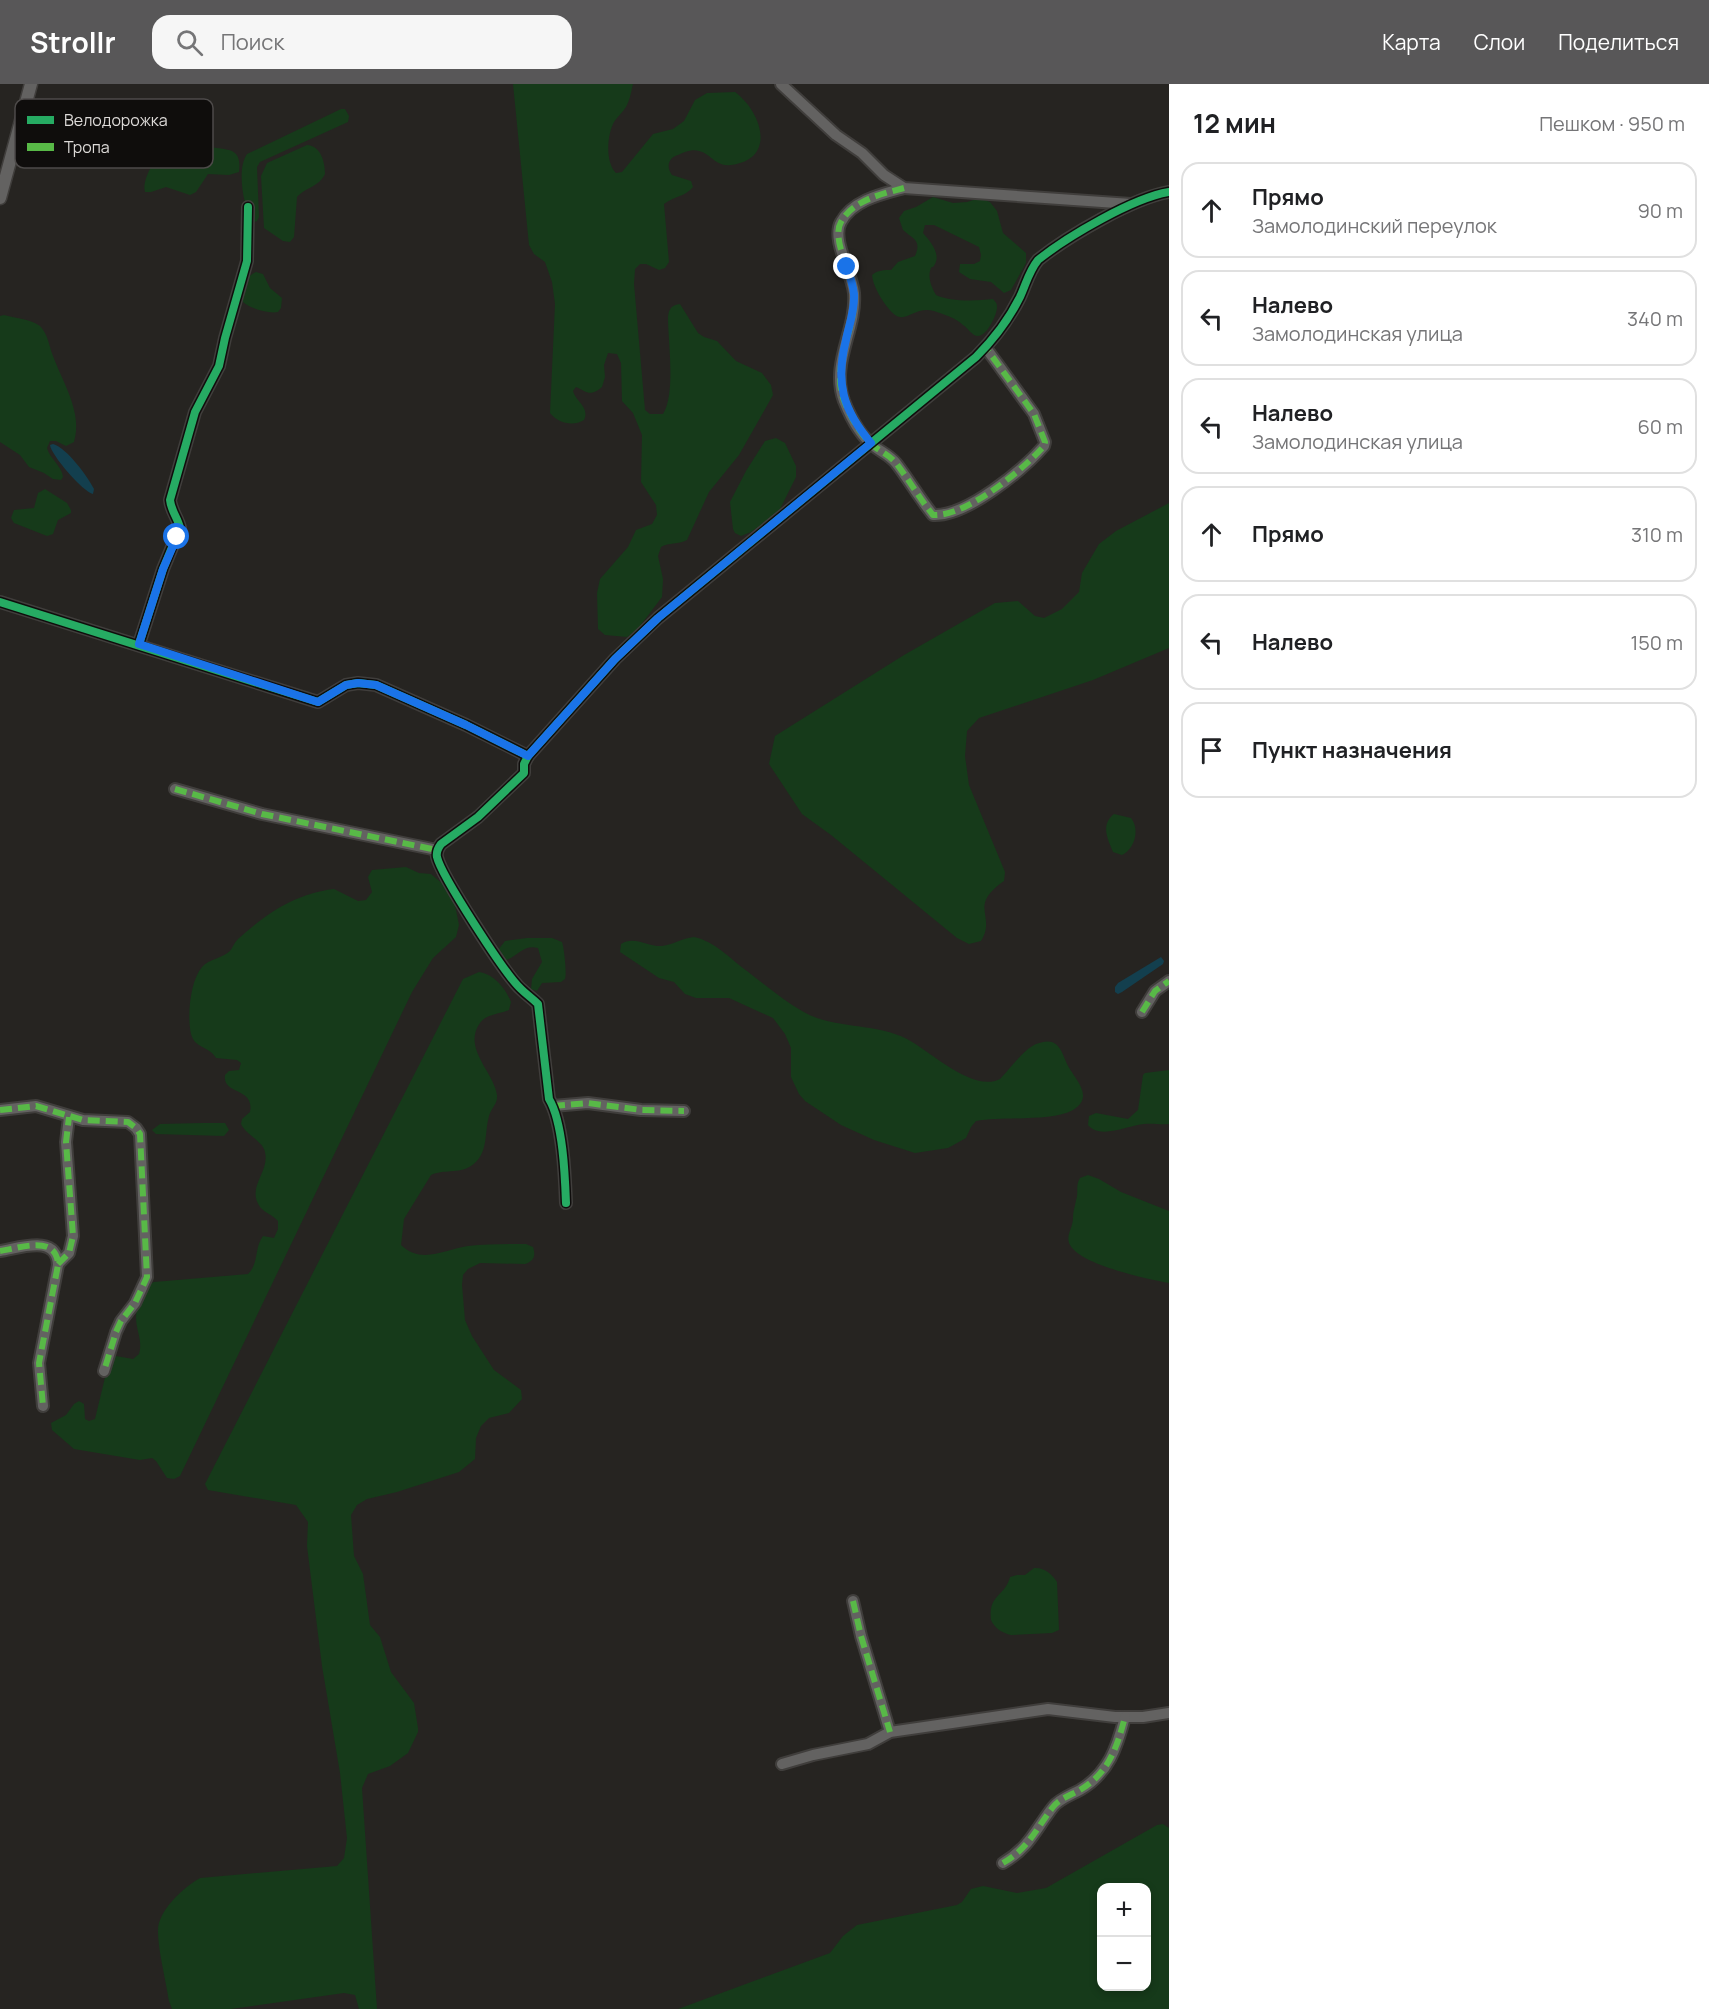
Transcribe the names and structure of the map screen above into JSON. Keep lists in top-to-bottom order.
{
  "legend": ["Велодорожка", "Тропа"],
  "page": {
    "header": "Strollr",
    "search": "Поиск",
    "nav": ["Карта", "Слои", "Поделиться"],
    "heading": ["12 мин", "Пешком · 950 m"],
    "list": [
      ["Прямо", "Замолодинский переулок", "90 m"],
      ["Налево", "Замолодинская улица", "340 m"],
      ["Налево", "Замолодинская улица", "60 m"],
      ["Прямо", "310 m"],
      ["Налево", "150 m"],
      "Пункт назначения"
    ],
    "map_buttons": ["+", "−"]
  }
}
